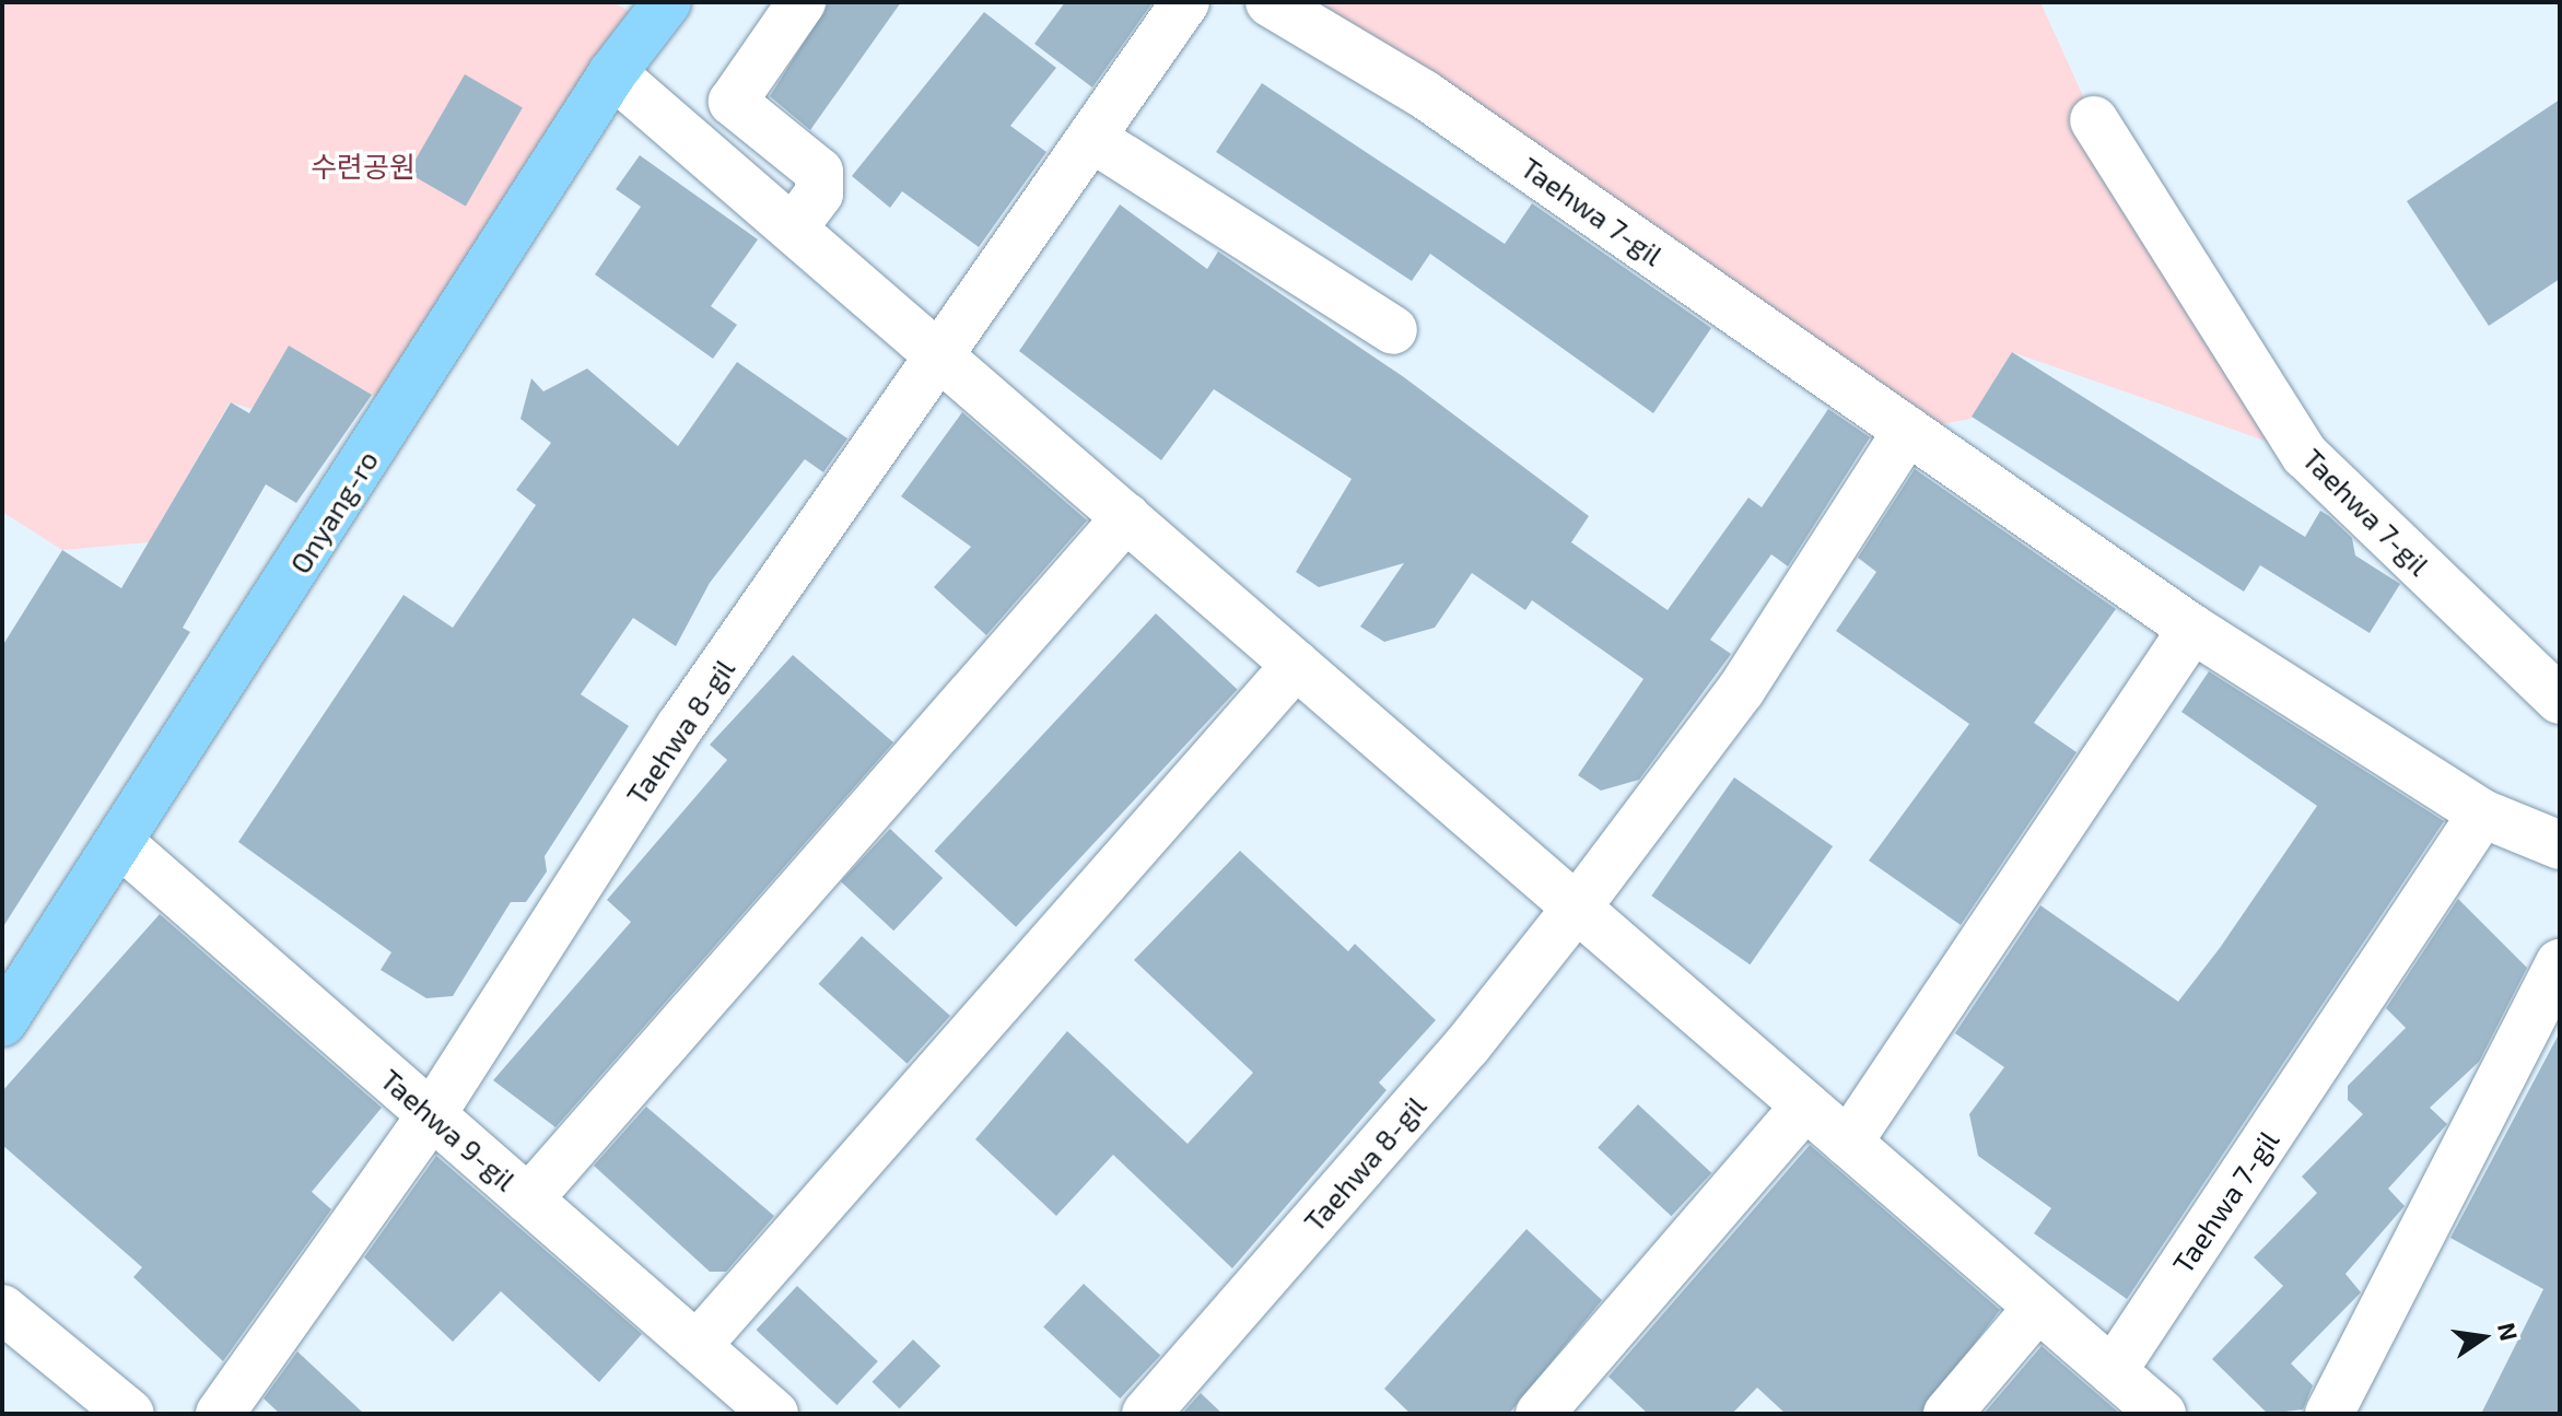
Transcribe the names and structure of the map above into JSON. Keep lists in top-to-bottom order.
{
  "streets": {
    "main road": ["Onyang-ro"],
    "street": ["Taehwa 7-gil", "Taehwa 8-gil", "Taehwa 9-gil"]
  },
  "crossings": [
    ["Onyang-ro", "Taehwa 9-gil"],
    ["Taehwa 8-gil", "Taehwa 9-gil"]
  ],
  "parks": ["수련공원"],
  "north": "right"
}
